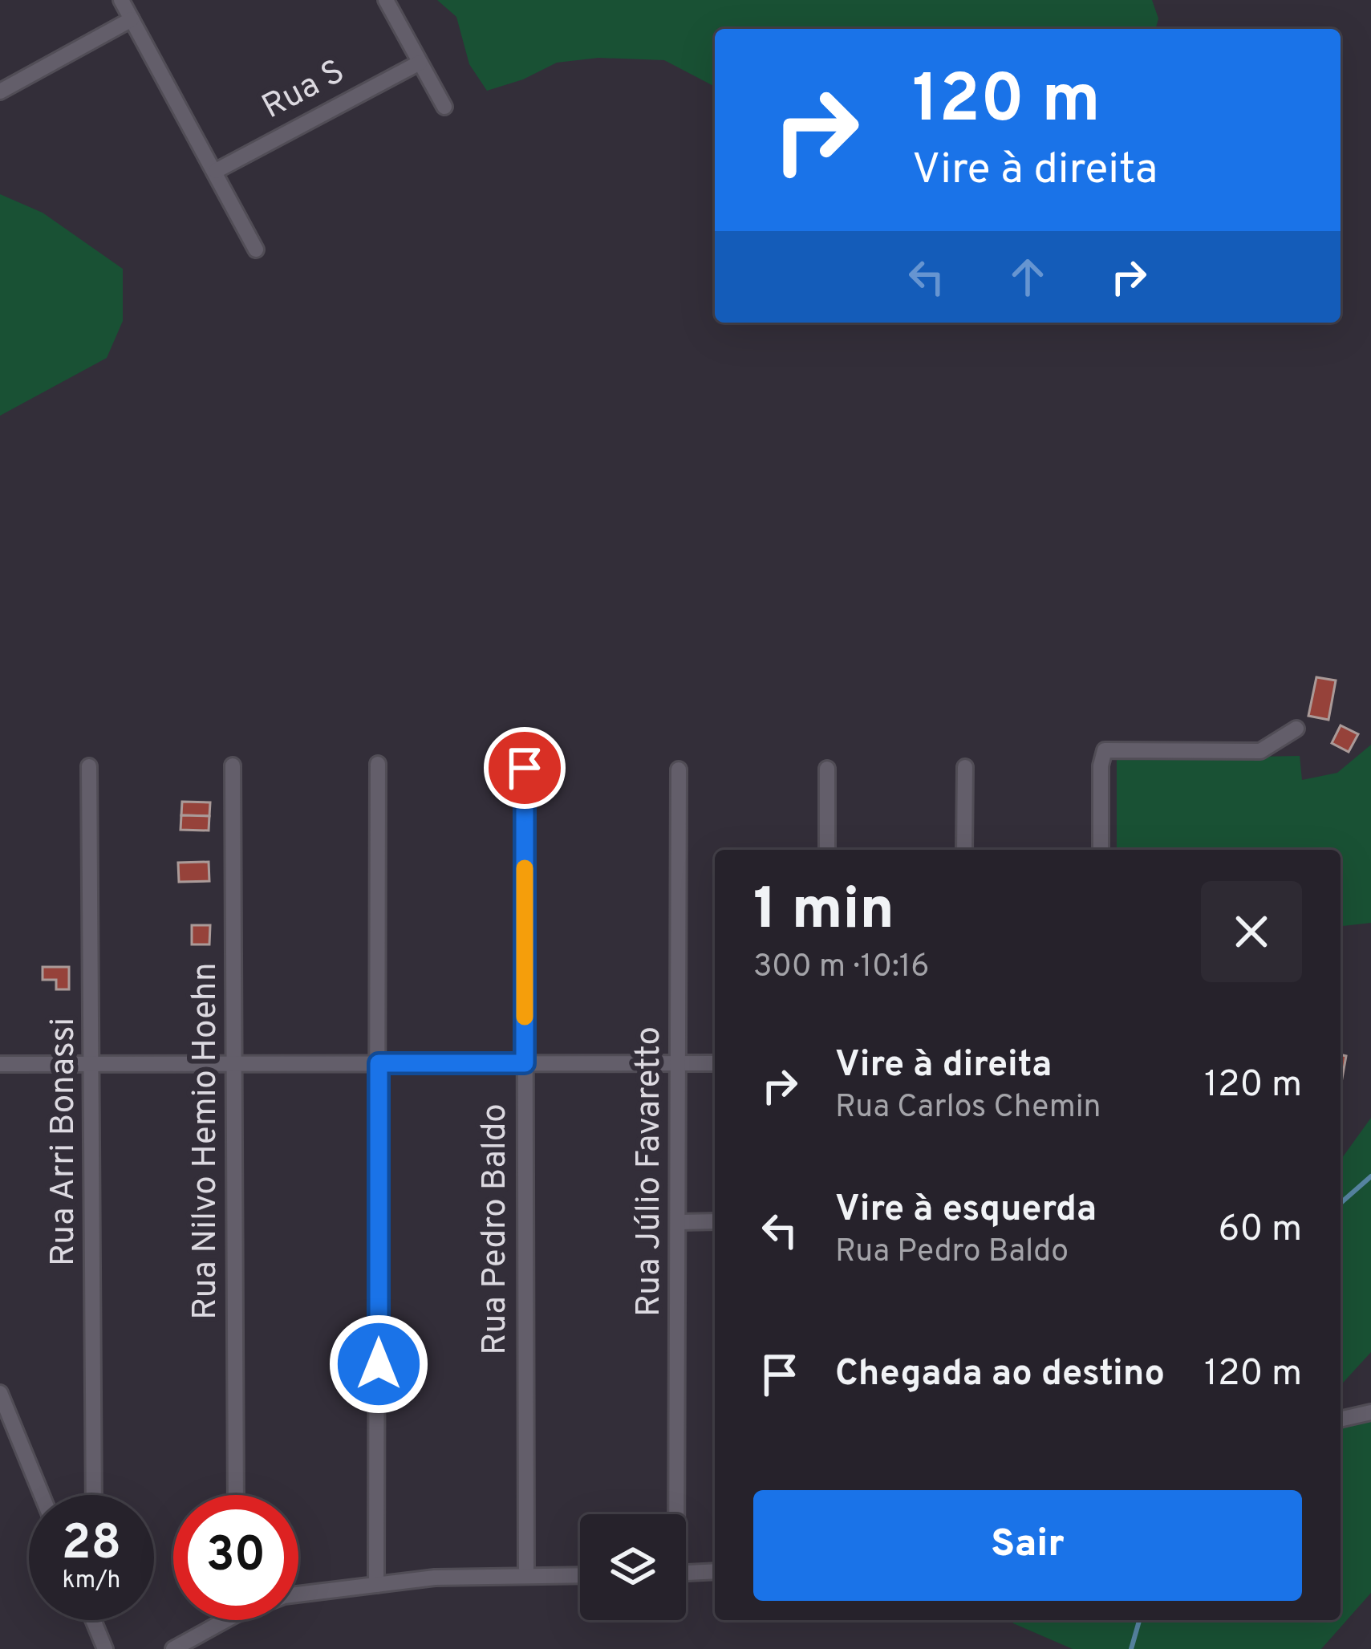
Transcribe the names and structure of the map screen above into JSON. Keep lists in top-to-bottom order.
{
  "streets": {
    "street": [
      "Rua S",
      "Rua Nilvo Hemio Hoehn",
      "Rua Arri Bonassi",
      "Rua Júlio Favaretto",
      "Rua Pedro Baldo"
    ]
  },
  "page": {
    "turn": ["120 m", "Vire à direita"],
    "heading": ["1 min", "300 m · 10:16"],
    "list": [
      {
        "name": "Vire à direita",
        "note": "Rua Carlos Chemin",
        "value": "120 m"
      },
      {
        "name": "Vire à esquerda",
        "note": "Rua Pedro Baldo",
        "value": "60 m"
      },
      {
        "name": "Chegada ao destino",
        "value": "120 m"
      }
    ],
    "buttons": "Sair",
    "speed": "28 km/h",
    "limit": "30"
  }
}
